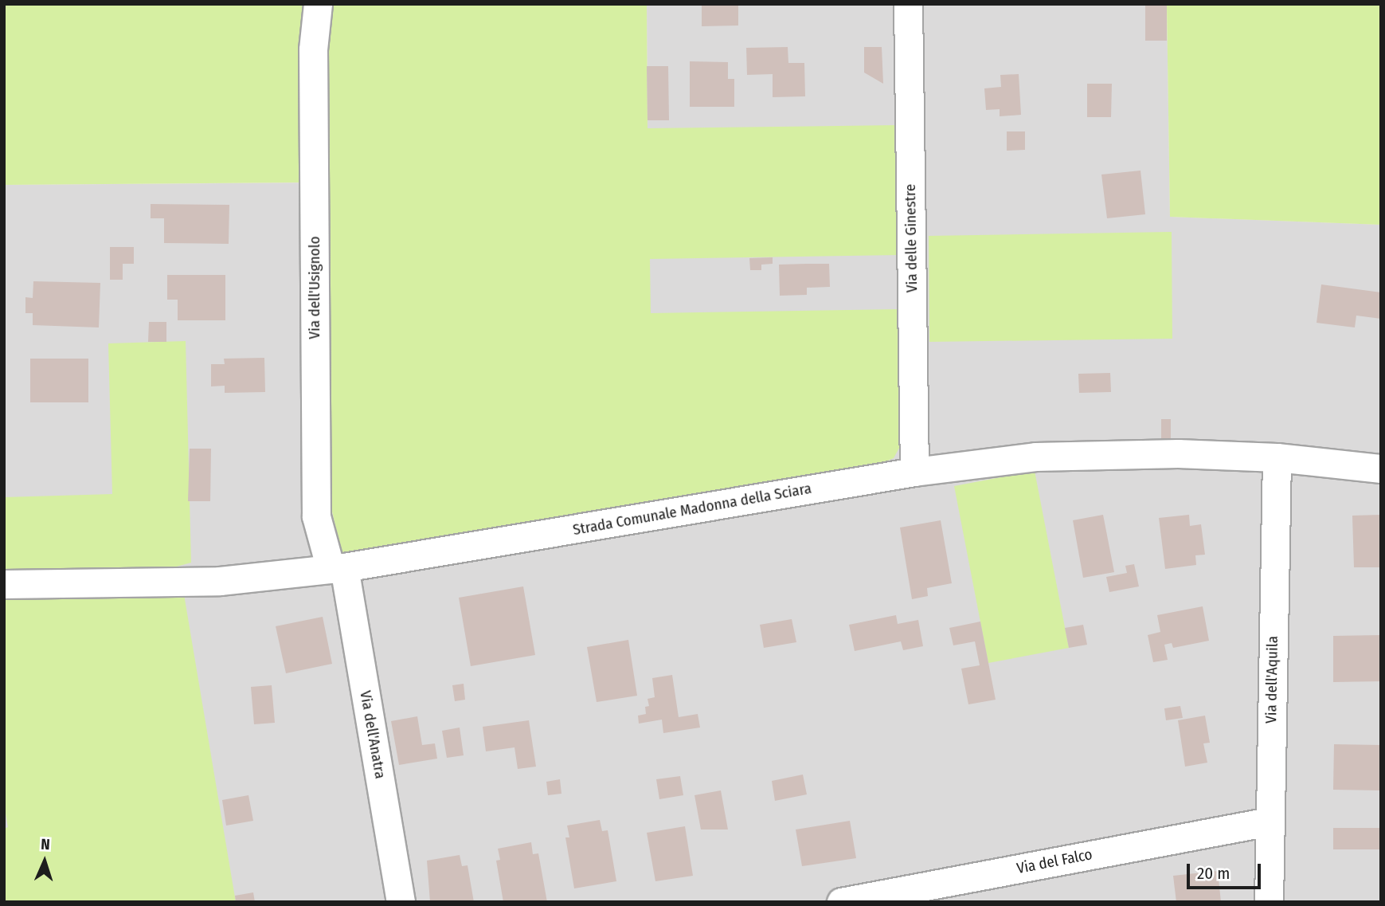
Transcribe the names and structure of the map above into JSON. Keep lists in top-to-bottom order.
{
  "streets": {
    "street": [
      "Via delle Ginestre",
      "Via dell'Usignolo",
      "Strada Comunale Madonna della Sciara",
      "Via dell'Aquila",
      "Via dell'Anatra",
      "Via del Falco"
    ]
  },
  "crossings": [
    ["Via delle Ginestre", "Strada Comunale Madonna della Sciara"],
    ["Via dell'Usignolo", "Strada Comunale Madonna della Sciara"],
    ["Via dell'Usignolo", "Via dell'Anatra"],
    ["Strada Comunale Madonna della Sciara", "Via dell'Aquila"],
    ["Strada Comunale Madonna della Sciara", "Via dell'Anatra"],
    ["Via dell'Aquila", "Via del Falco"]
  ],
  "scale_bar": "20 m",
  "north": "top"
}
